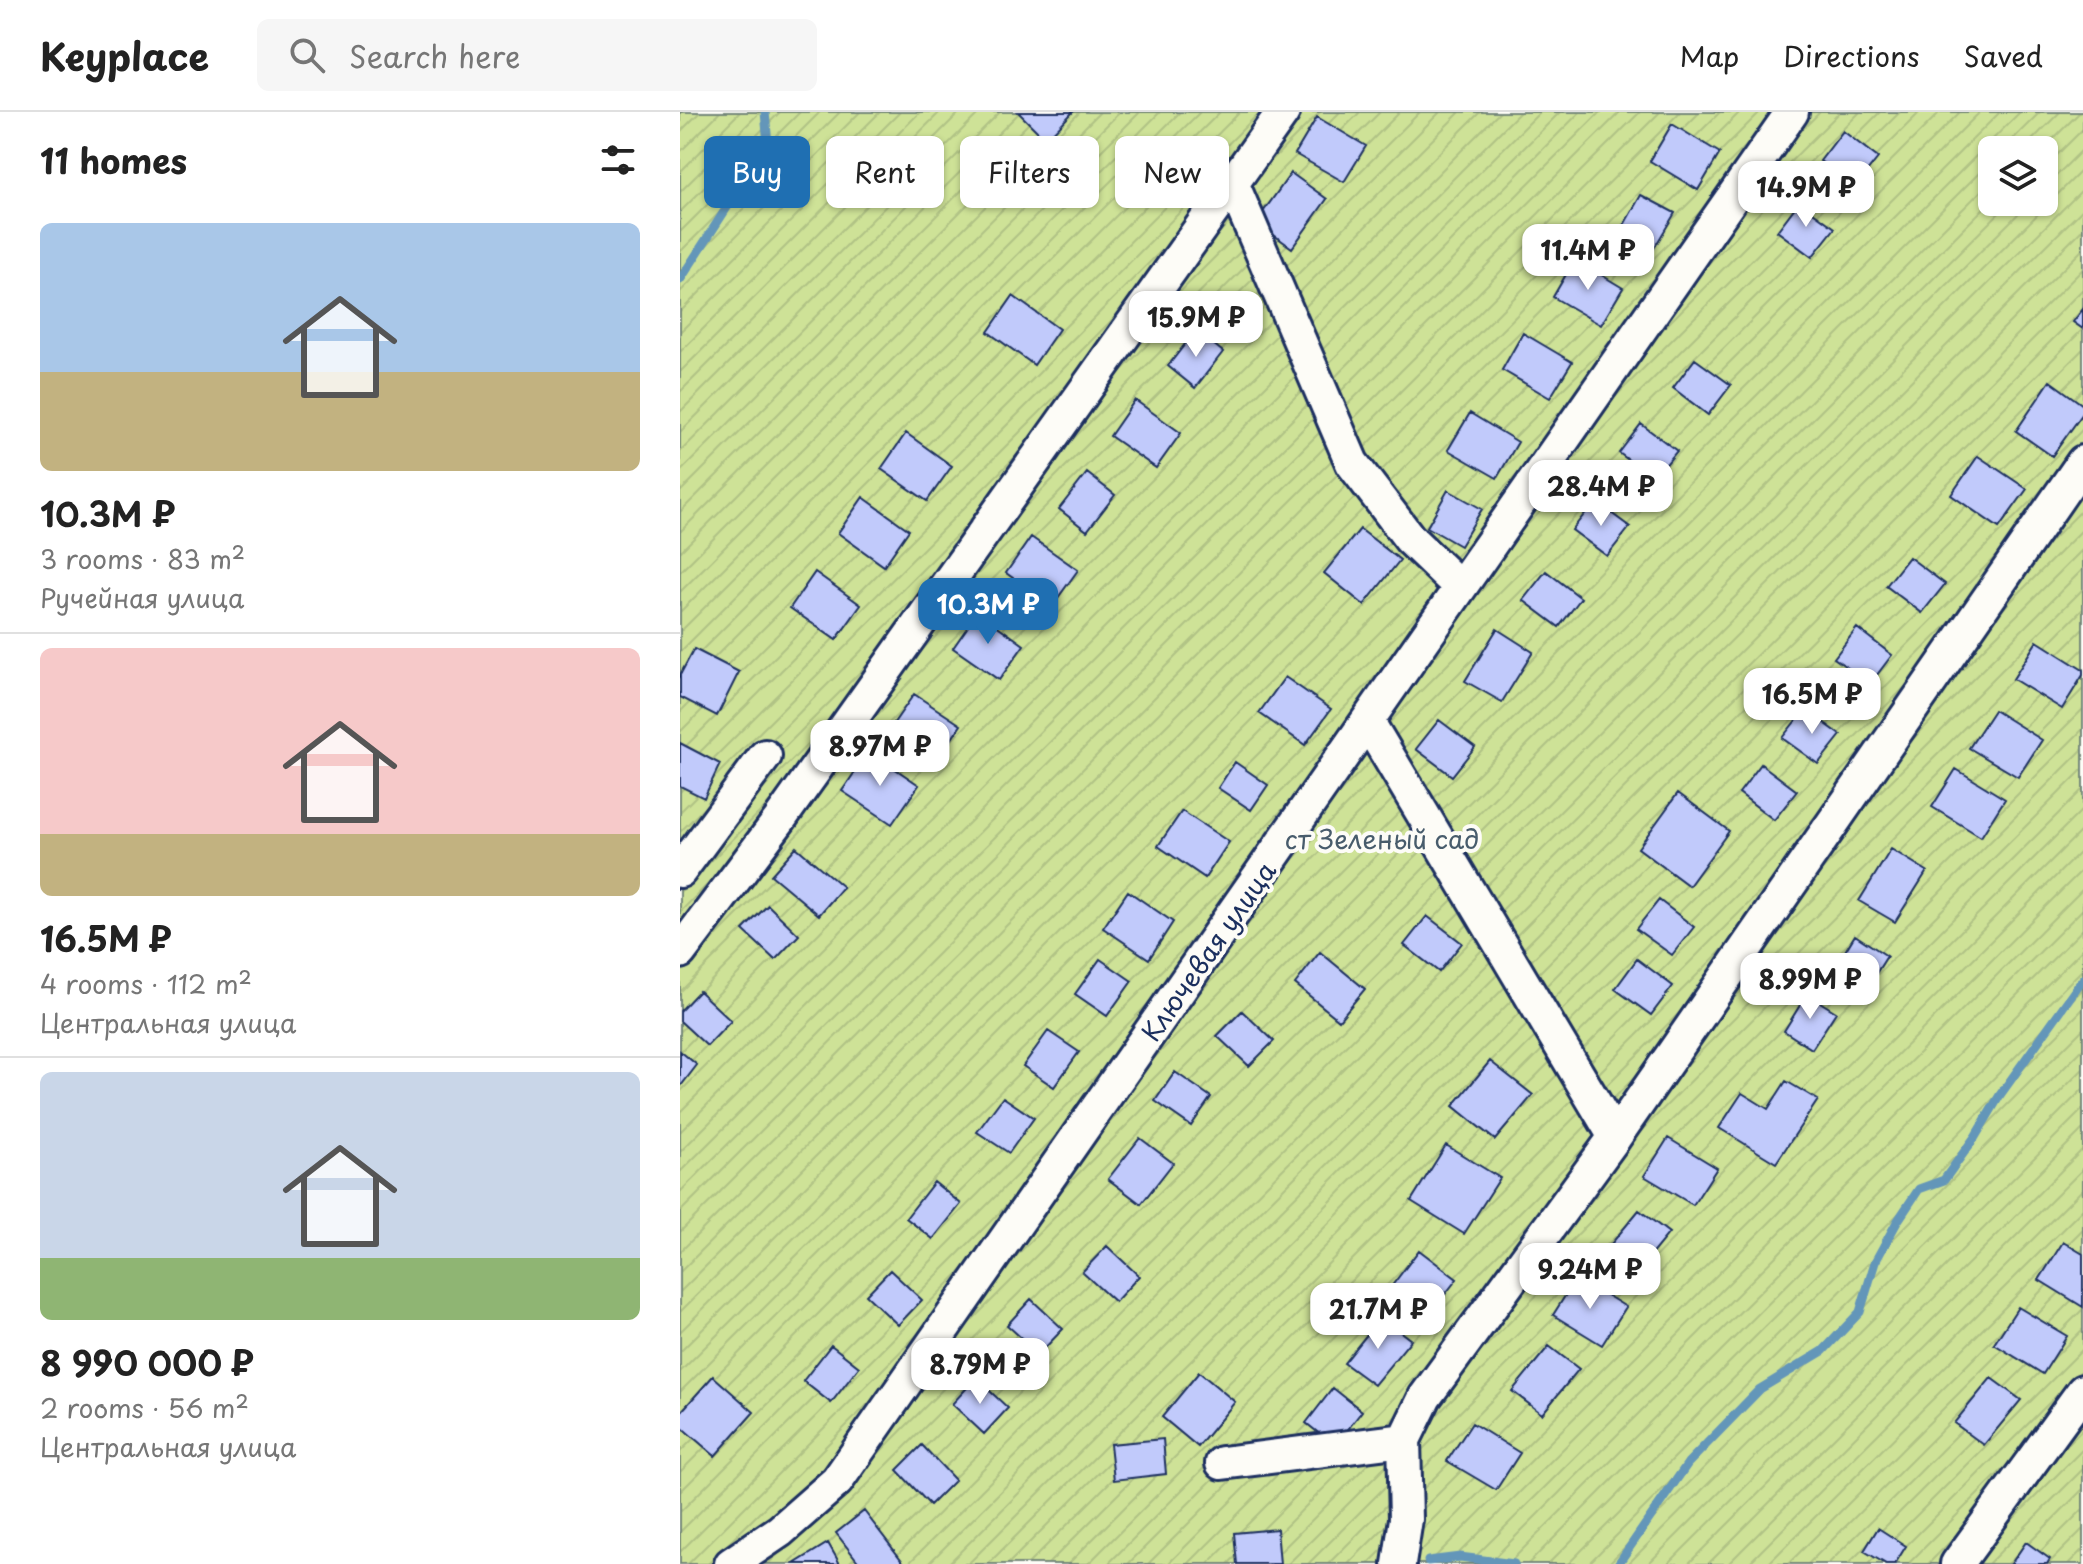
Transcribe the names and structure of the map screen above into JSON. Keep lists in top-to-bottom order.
{
  "streets": {
    "street": ["Ключевая улица"]
  },
  "parks": ["ст Зеленый сад"],
  "page": {
    "header": "Keyplace",
    "search": "Search here",
    "nav": ["Map", "Directions", "Saved"],
    "heading": "11 homes",
    "chip": [
      "Buy",
      "Rent",
      "Filters",
      "New"
    ],
    "price": [
      "14.9M ₽",
      "11.4M ₽",
      "15.9M ₽",
      "28.4M ₽",
      "10.3M ₽",
      "16.5M ₽",
      "8.97M ₽",
      "8.99M ₽",
      "9.24M ₽",
      "21.7M ₽",
      "8.79M ₽"
    ],
    "list": [
      {
        "name": "10.3M ₽",
        "note": "3 rooms · 83 m² · Ручейная улица"
      },
      {
        "name": "16.5M ₽",
        "note": "4 rooms · 112 m² · Центральная улица"
      },
      {
        "name": "8 990 000 ₽",
        "note": "2 rooms · 56 m² · Центральная улица"
      }
    ]
  }
}
